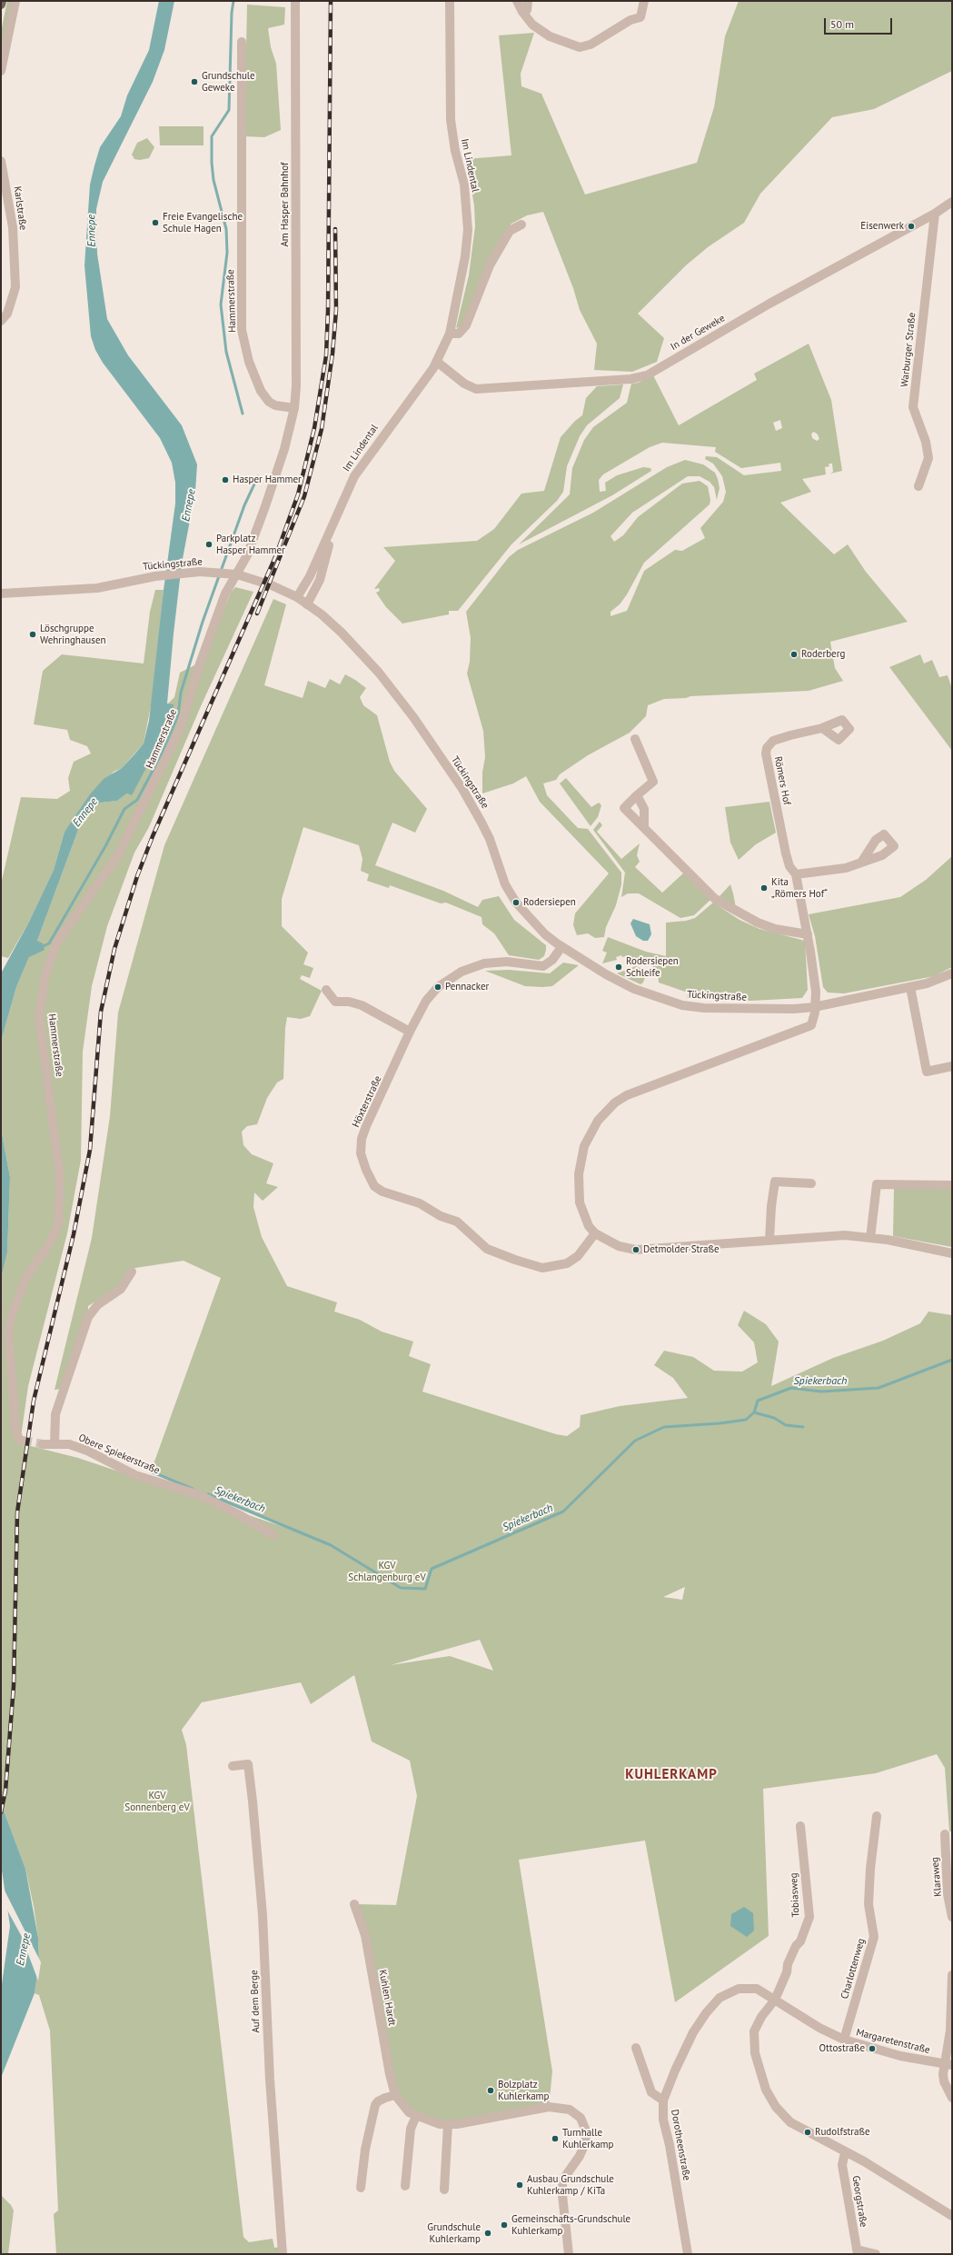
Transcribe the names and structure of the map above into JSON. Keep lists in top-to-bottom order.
{
  "streets": {
    "street": [
      "Im Lindental",
      "Am Hasper Bahnhof",
      "Karlstraße",
      "Hammerstraße",
      "In der Geweke",
      "Warburger Straße",
      "Tückingstraße",
      "Römers Hof",
      "Höxterstraße",
      "Obere Spiekerstraße",
      "Klaraweg",
      "Tobiasweg",
      "Charlottenweg",
      "Kuhlen Hardt",
      "Auf dem Berge",
      "Margaretenstraße",
      "Dorotheenstraße",
      "Georgstraße"
    ]
  },
  "crossings": [
    ["Im Lindental", "In der Geweke"],
    ["Im Lindental", "Tückingstraße"],
    ["Am Hasper Bahnhof", "Hammerstraße"],
    ["Hammerstraße", "Tückingstraße"],
    ["In der Geweke", "Warburger Straße"],
    ["Tückingstraße", "Römers Hof"],
    ["Tückingstraße", "Höxterstraße"],
    ["Tobiasweg", "Margaretenstraße"],
    ["Charlottenweg", "Margaretenstraße"]
  ],
  "districts": ["KUHLERKAMP"],
  "water": ["Ennepe", "Spiekerbach"],
  "parks": ["KGV Schlangenburg eV", "KGV Sonnenberg eV"],
  "places": [
    "Grundschule Geweke",
    "Freie Evangelische Schule Hagen",
    "Eisenwerk",
    "Hasper Hammer",
    "Parkplatz Hasper Hammer",
    "Löschgruppe Wehringhausen",
    "Roderberg",
    "Kita „Römers Hof“",
    "Rodersiepen",
    "Rodersiepen Schleife",
    "Pennacker",
    "Detmolder Straße",
    "Ottostraße",
    "Bolzplatz Kuhlerkamp",
    "Rudolfstraße",
    "Turnhalle Kuhlerkamp",
    "Ausbau Grundschule Kuhlerkamp / KiTa",
    "Gemeinschafts-Grundschule Kuhlerkamp",
    "Grundschule Kuhlerkamp"
  ],
  "scale_bar": "50 m"
}
